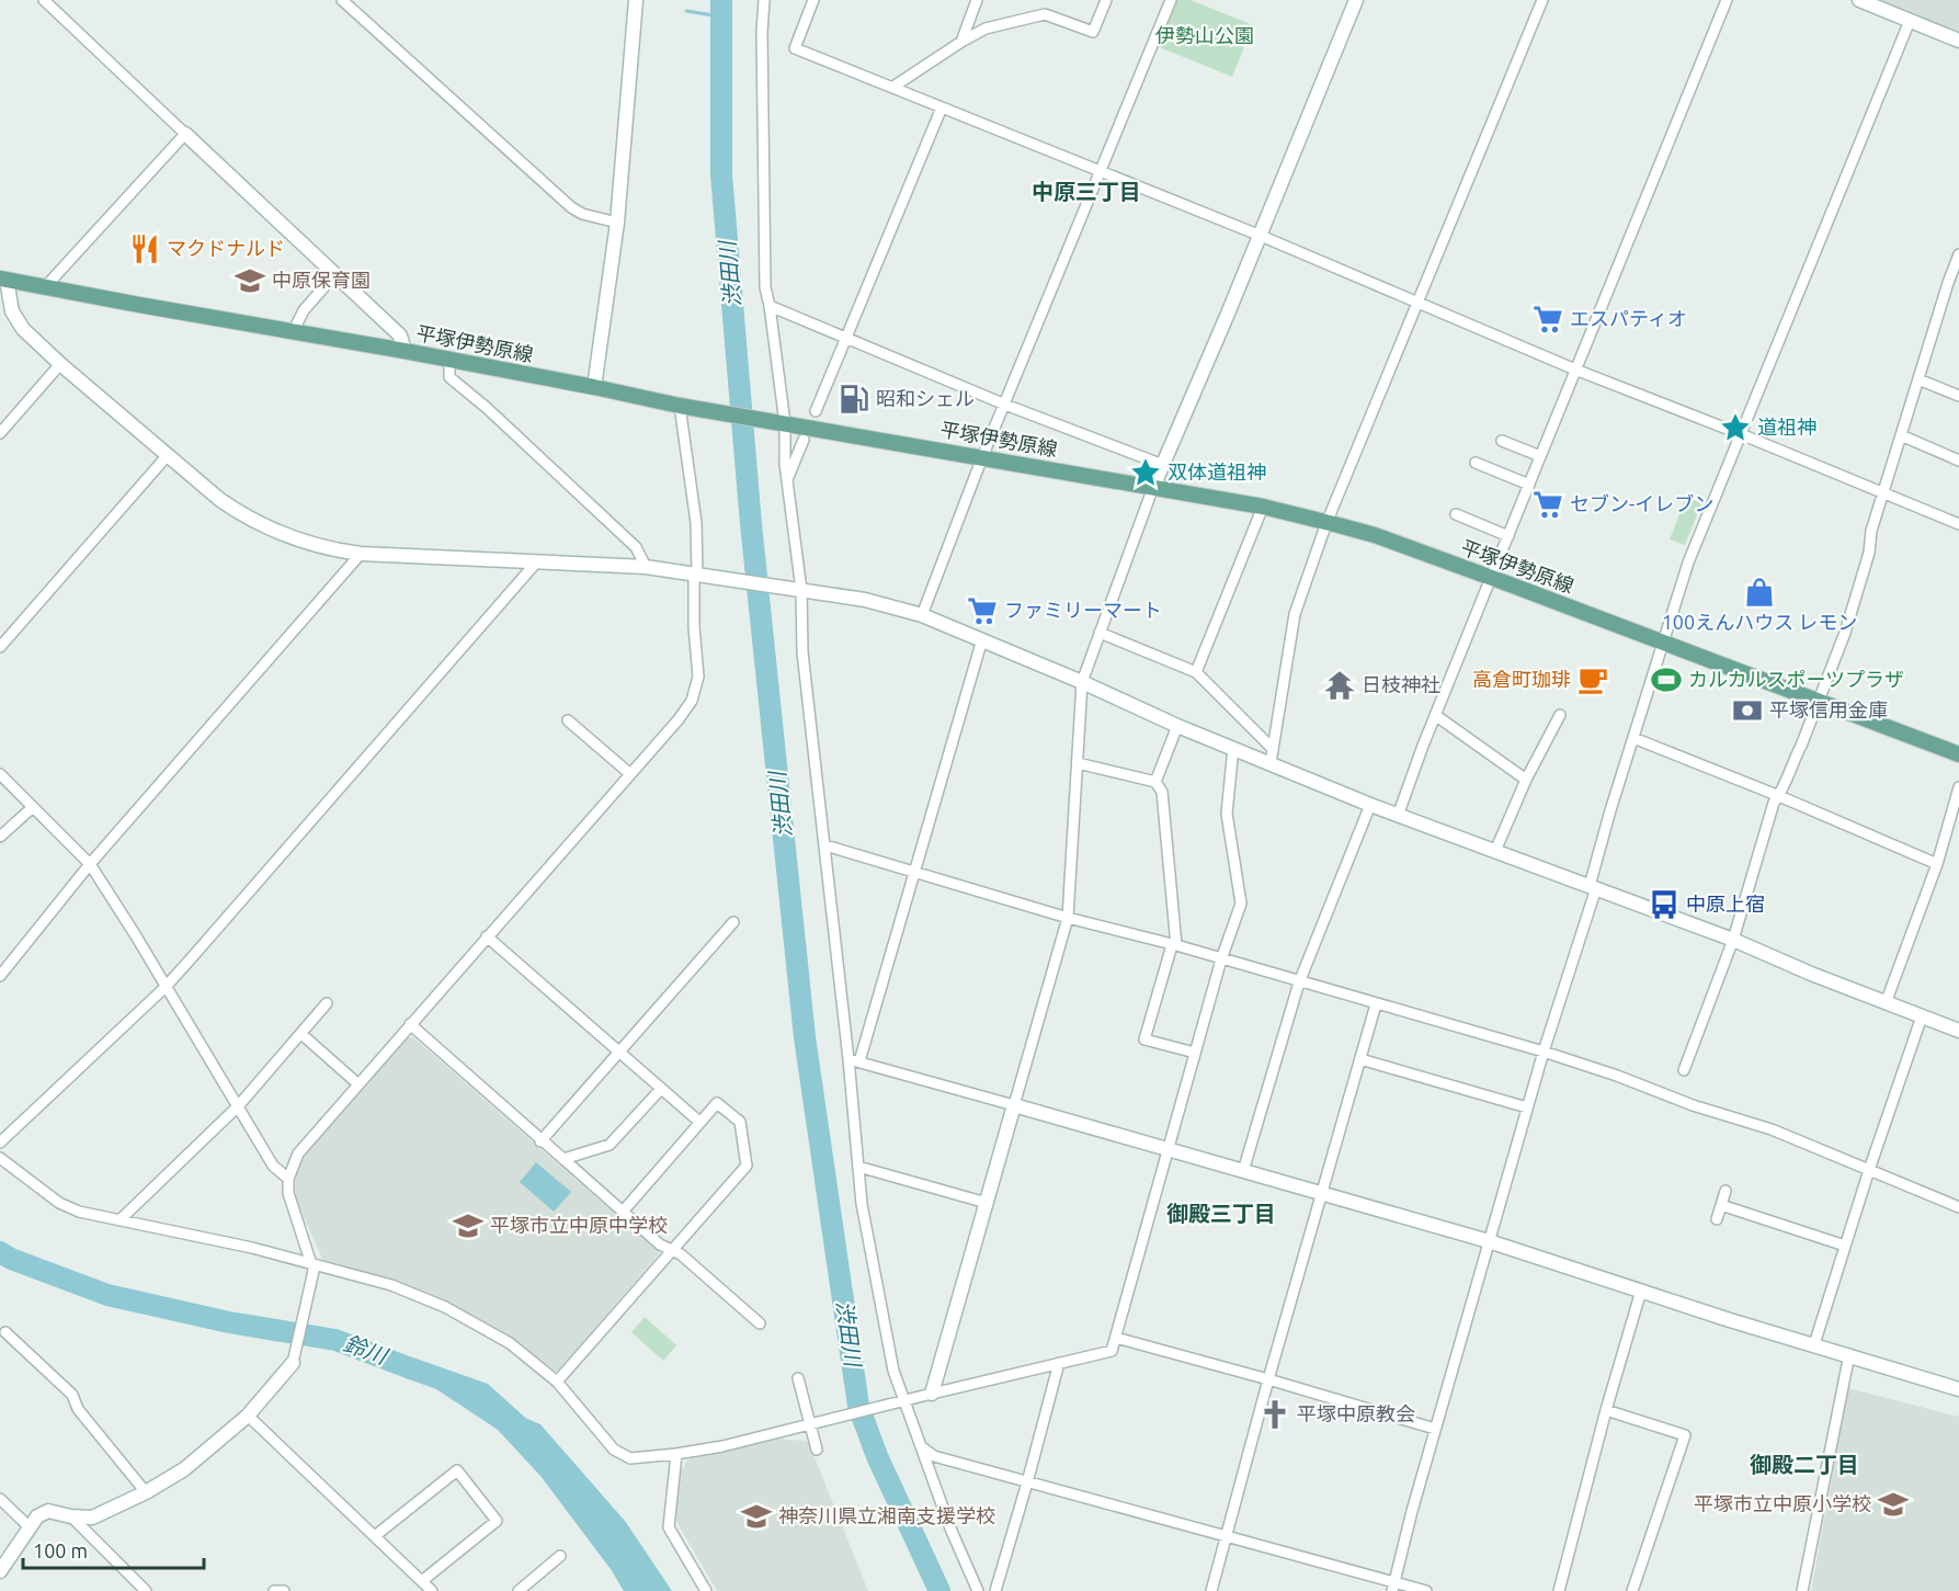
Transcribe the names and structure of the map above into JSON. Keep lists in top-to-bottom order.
{
  "streets": {
    "main road": ["平塚伊勢原線"]
  },
  "districts": ["中原三丁目", "御殿三丁目", "御殿二丁目"],
  "water": ["渋田川", "鈴川"],
  "parks": ["伊勢山公園"],
  "places": {
    "restaurant": ["マクドナルド"],
    "school or university": [
      "中原保育園",
      "平塚市立中原中学校",
      "平塚市立中原小学校",
      "神奈川県立湘南支援学校"
    ],
    "supermarket": ["エスパティオ", "セブン-イレブン", "ファミリーマート"],
    "fuel station": ["昭和シェル"],
    "place": ["道祖神", "双体道祖神"],
    "shop": ["100えんハウス レモン"],
    "cafe": ["高倉町珈琲"],
    "sports": ["カルカルスポーツプラザ"],
    "temple": ["日枝神社"],
    "bank": ["平塚信用金庫"],
    "bus stop": ["中原上宿"],
    "church": ["平塚中原教会"]
  },
  "scale_bar": "100 m"
}
